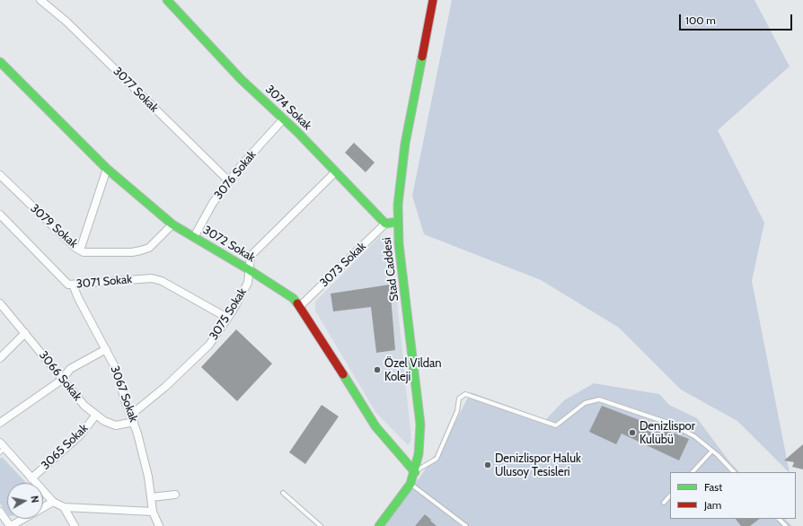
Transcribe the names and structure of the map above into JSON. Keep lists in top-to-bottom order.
{
  "streets": {
    "street": [
      "3077 Sokak",
      "3074 Sokak",
      "3076 Sokak",
      "3079 Sokak",
      "3072 Sokak",
      "3073 Sokak",
      "Stad Caddesi",
      "3071 Sokak",
      "3075 Sokak",
      "3066 Sokak",
      "3067 Sokak",
      "3065 Sokak"
    ]
  },
  "crossings": [
    ["3077 Sokak", "3076 Sokak"],
    ["3074 Sokak", "3076 Sokak"],
    ["3074 Sokak", "3073 Sokak"],
    ["3074 Sokak", "3075 Sokak"],
    ["3076 Sokak", "3072 Sokak"],
    ["3079 Sokak", "3072 Sokak"],
    ["3072 Sokak", "3073 Sokak"],
    ["3072 Sokak", "Stad Caddesi"],
    ["3072 Sokak", "3075 Sokak"],
    ["3071 Sokak", "3075 Sokak"],
    ["3071 Sokak", "3067 Sokak"],
    ["3075 Sokak", "3067 Sokak"],
    ["3066 Sokak", "3067 Sokak"],
    ["3066 Sokak", "3065 Sokak"]
  ],
  "places": ["Özel Vildan Koleji", "Denizlispor Kulübü", "Denizlispor Haluk Ulusoy Tesisleri"],
  "legend": ["Fast", "Jam"],
  "scale_bar": "100 m",
  "north": "right"
}
